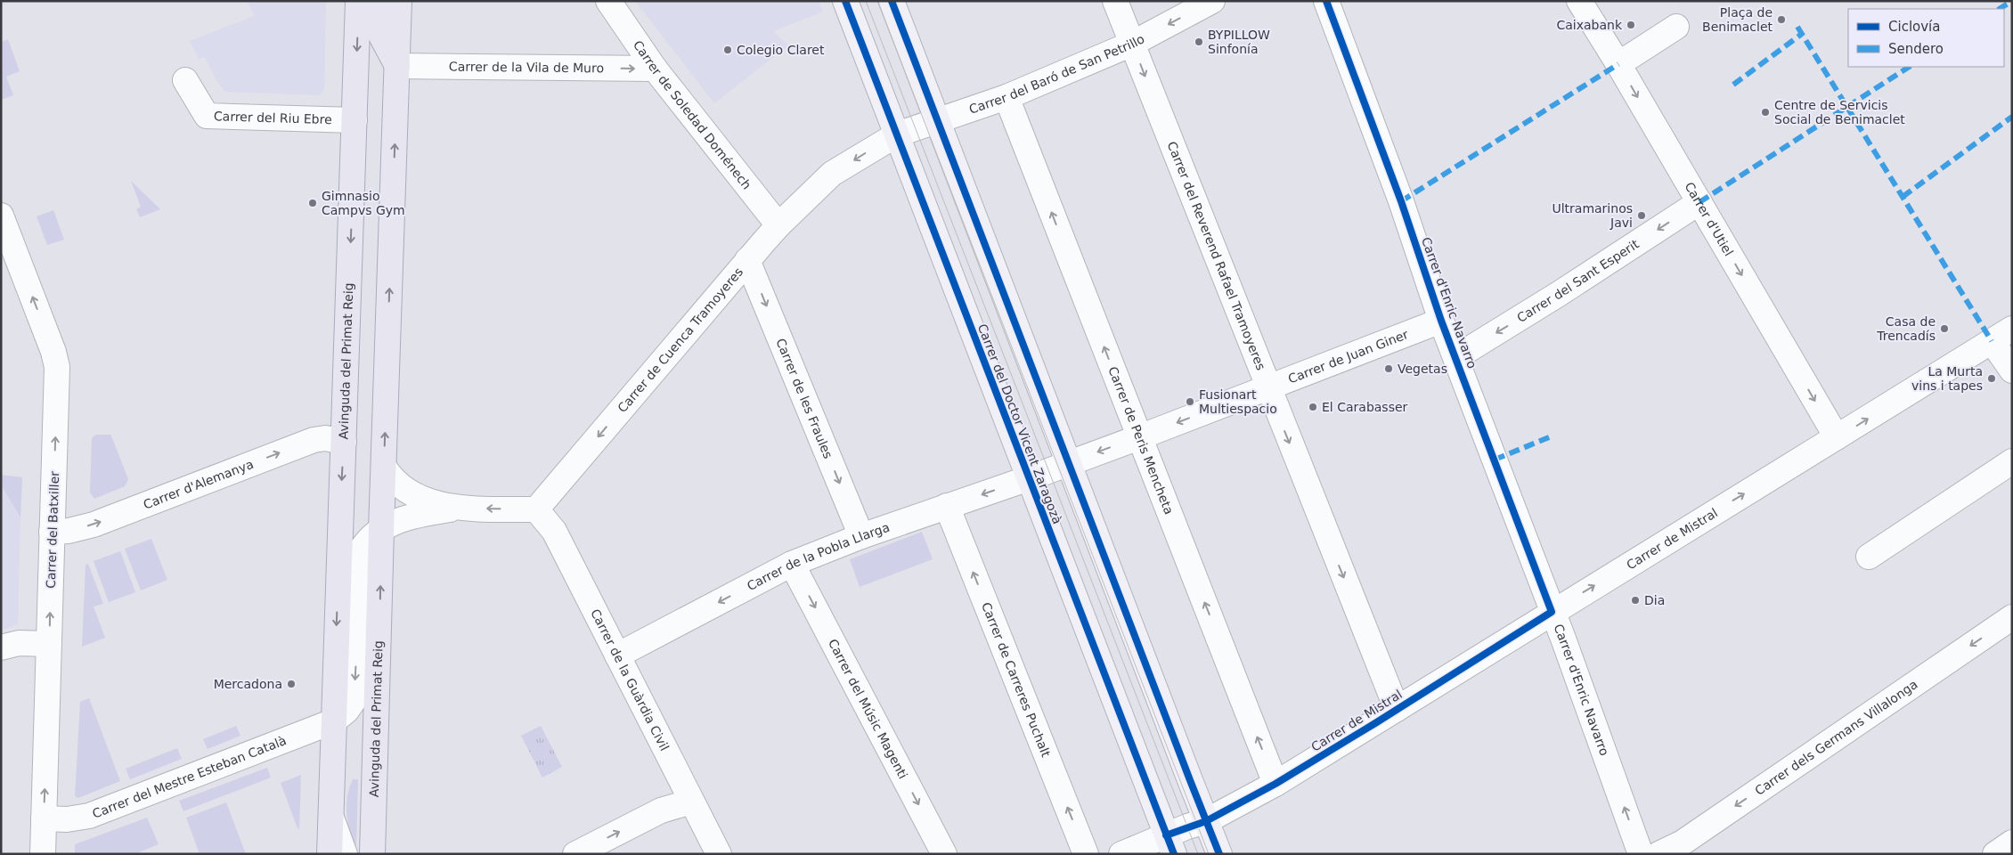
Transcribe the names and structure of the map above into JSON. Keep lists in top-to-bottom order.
{
  "streets": {
    "main road": ["Avinguda del Primat Reig"],
    "street": [
      "Carrer de la Vila de Muro",
      "Carrer del Baró de San Petrillo",
      "Carrer de Soledad Doménech",
      "Carrer del Riu Ebre",
      "Carrer d'Utiel",
      "Carrer del Reverend Rafael Tramoyeres",
      "Carrer del Sant Esperit",
      "Carrer d'Enric Navarro",
      "Carrer de Cuenca Tramoyeres",
      "Carrer de Juan Giner",
      "Carrer de les Fraules",
      "Carrer del Doctor Vicent Zaragozà",
      "Carrer de Peris Mencheta",
      "Carrer d'Alemanya",
      "Carrer del Batxiller",
      "Carrer de Mistral",
      "Carrer de la Pobla Llarga",
      "Carrer de la Guàrdia Civil",
      "Carrer de Carreres Puchalt",
      "Carrer del Músic Magenti",
      "Carrer dels Germans Villalonga",
      "Carrer del Mestre Esteban Català"
    ]
  },
  "crossings": [
    ["Carrer de la Vila de Muro", "Carrer de Soledad Doménech"],
    ["Carrer de la Vila de Muro", "Avinguda del Primat Reig"],
    ["Carrer del Baró de San Petrillo", "Carrer del Reverend Rafael Tramoyeres"],
    ["Carrer del Baró de San Petrillo", "Carrer de Cuenca Tramoyeres"],
    ["Carrer del Baró de San Petrillo", "Carrer del Doctor Vicent Zaragozà"],
    ["Carrer del Baró de San Petrillo", "Carrer de Peris Mencheta"],
    ["Carrer de Soledad Doménech", "Carrer de Cuenca Tramoyeres"],
    ["Carrer del Riu Ebre", "Avinguda del Primat Reig"],
    ["Carrer d'Utiel", "Carrer del Sant Esperit"],
    ["Carrer d'Utiel", "Carrer de Mistral"],
    ["Carrer del Reverend Rafael Tramoyeres", "Carrer de Juan Giner"],
    ["Carrer del Reverend Rafael Tramoyeres", "Carrer de Mistral"],
    ["Carrer del Sant Esperit", "Carrer d'Enric Navarro"],
    ["Carrer d'Enric Navarro", "Carrer de Juan Giner"],
    ["Carrer d'Enric Navarro", "Carrer de Mistral"],
    ["Carrer de Cuenca Tramoyeres", "Carrer de les Fraules"],
    ["Carrer de Cuenca Tramoyeres", "Carrer del Doctor Vicent Zaragozà"],
    ["Carrer de Cuenca Tramoyeres", "Carrer de la Guàrdia Civil"],
    ["Carrer de Juan Giner", "Carrer del Doctor Vicent Zaragozà"],
    ["Carrer de Juan Giner", "Carrer de Peris Mencheta"],
    ["Carrer de Juan Giner", "Carrer de la Pobla Llarga"],
    ["Avinguda del Primat Reig", "Carrer d'Alemanya"],
    ["Avinguda del Primat Reig", "Carrer del Mestre Esteban Català"],
    ["Carrer de les Fraules", "Carrer de la Pobla Llarga"],
    ["Carrer del Doctor Vicent Zaragozà", "Carrer de Mistral"],
    ["Carrer del Doctor Vicent Zaragozà", "Carrer de la Pobla Llarga"],
    ["Carrer de Peris Mencheta", "Carrer de Mistral"],
    ["Carrer d'Alemanya", "Carrer del Batxiller"],
    ["Carrer del Batxiller", "Carrer del Mestre Esteban Català"],
    ["Carrer de la Pobla Llarga", "Carrer de la Guàrdia Civil"],
    ["Carrer de la Pobla Llarga", "Carrer de Carreres Puchalt"],
    ["Carrer de la Pobla Llarga", "Carrer del Músic Magenti"]
  ],
  "one_way": [
    "Carrer de la Vila de Muro",
    "Carrer d'Utiel",
    "Carrer del Sant Esperit",
    "Carrer de Cuenca Tramoyeres",
    "Carrer de Juan Giner",
    "Carrer de les Fraules",
    "Carrer d'Alemanya",
    "Carrer del Batxiller",
    "Carrer de la Pobla Llarga",
    "Carrer del Músic Magenti",
    "Carrer dels Germans Villalonga"
  ],
  "places": [
    "Plaça de Benimaclet",
    "Caixabank",
    "BYPILLOW Sinfonía",
    "Colegio Claret",
    "Centre de Servicis Social de Benimaclet",
    "Gimnasio Campvs Gym",
    "Ultramarinos Javi",
    "Casa de Trencadís",
    "Vegetas",
    "La Murta vins i tapes",
    "Fusionart Multiespacio",
    "El Carabasser",
    "Dia",
    "Mercadona"
  ],
  "legend": ["Ciclovía", "Sendero"]
}
